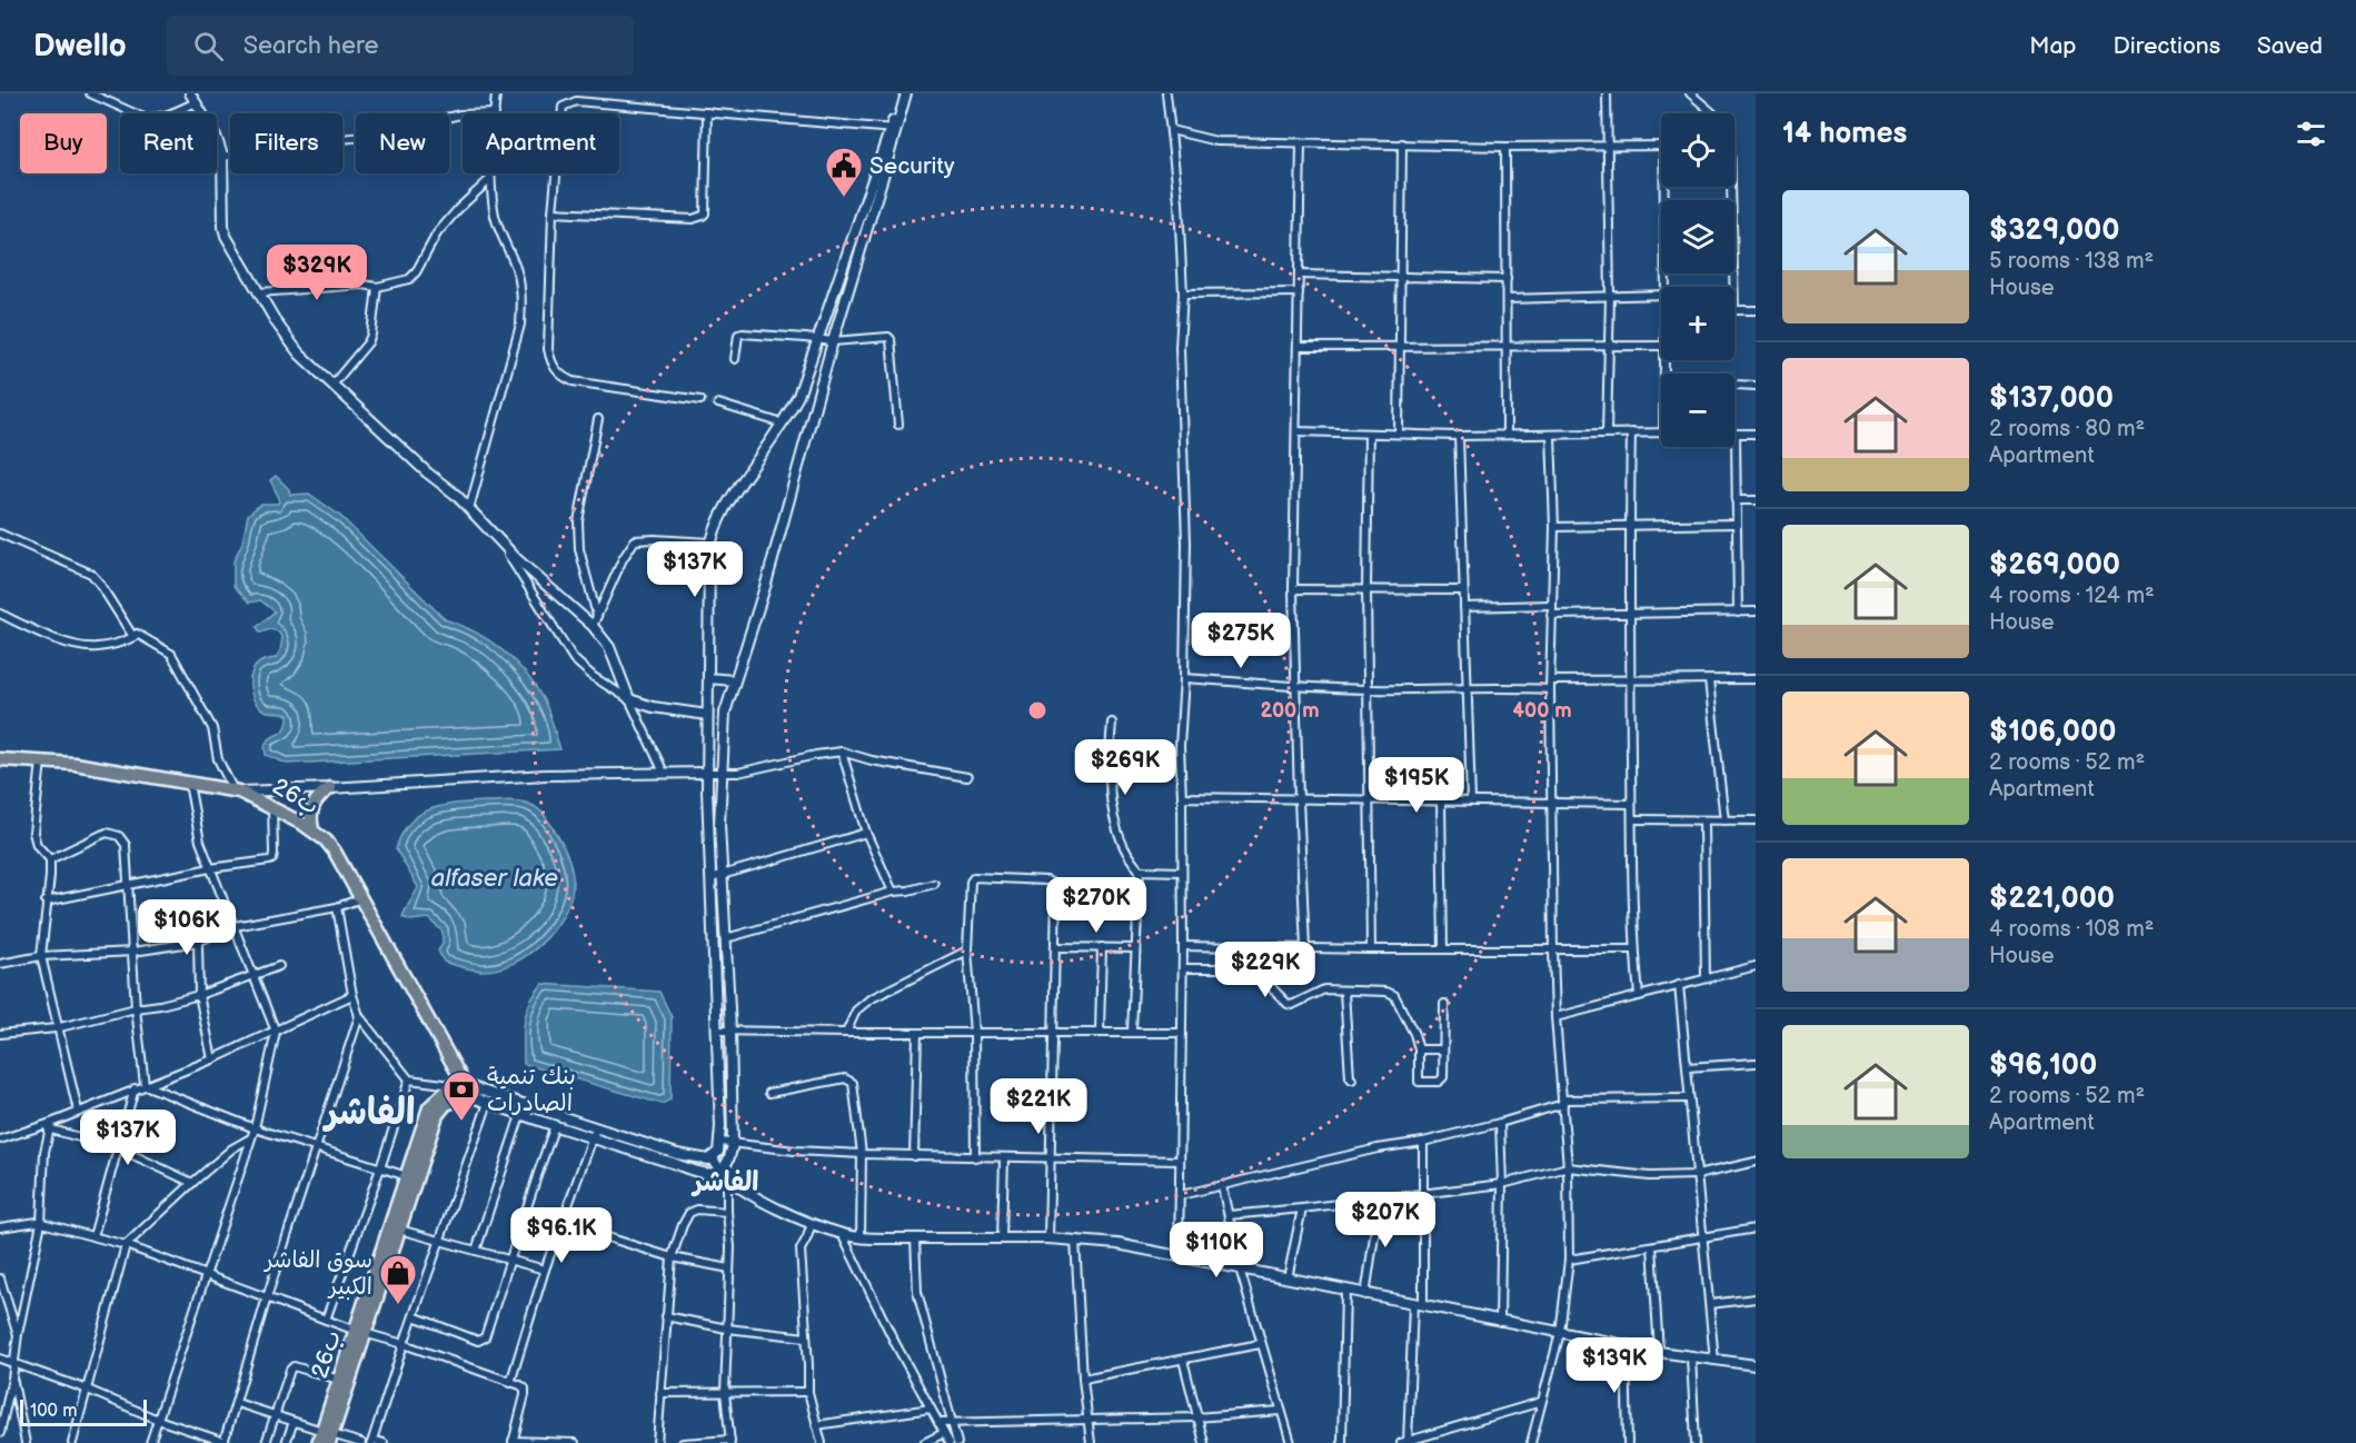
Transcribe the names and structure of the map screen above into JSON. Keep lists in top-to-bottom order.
{
  "streets": {
    "highway": ["26ب"]
  },
  "districts": ["الفاشر", "الفاشر"],
  "water": ["alfaser lake"],
  "places": {
    "public building": ["Security"],
    "bank": ["بنك تنمية الصادرات"],
    "shop": ["سوق الفاشر الكبير"]
  },
  "scale_bar": "100 m",
  "page": {
    "header": "Dwello",
    "search": "Search here",
    "nav": ["Map", "Directions", "Saved"],
    "heading": "14 homes",
    "map_buttons": ["+", "−"],
    "chip": [
      "Buy",
      "Rent",
      "Filters",
      "New",
      "Apartment"
    ],
    "list": [
      {
        "name": "$329,000",
        "note": "5 rooms · 138 m² · House"
      },
      {
        "name": "$137,000",
        "note": "2 rooms · 80 m² · Apartment"
      },
      {
        "name": "$269,000",
        "note": "4 rooms · 124 m² · House"
      },
      {
        "name": "$106,000",
        "note": "2 rooms · 52 m² · Apartment"
      },
      {
        "name": "$221,000",
        "note": "4 rooms · 108 m² · House"
      },
      {
        "name": "$96,100",
        "note": "2 rooms · 52 m² · Apartment"
      }
    ],
    "price": [
      "$329K",
      "$137K",
      "$275K",
      "$269K",
      "$195K",
      "$270K",
      "$106K",
      "$229K",
      "$221K",
      "$137K",
      "$207K",
      "$96.1K",
      "$110K",
      "$139K"
    ],
    "scale": "100 m"
  },
  "rings": ["200 m", "400 m"]
}
